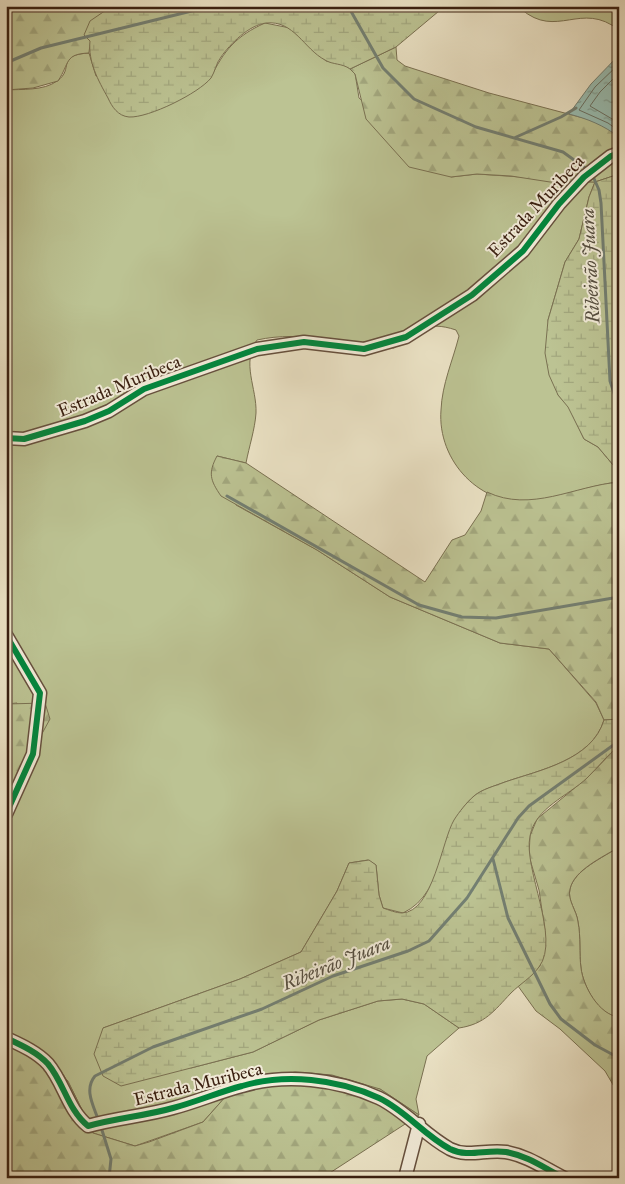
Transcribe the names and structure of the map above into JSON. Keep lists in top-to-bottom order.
{
  "streets": {
    "street": ["Estrada Muribeca"]
  },
  "water": ["Ribeirão Juara"]
}
